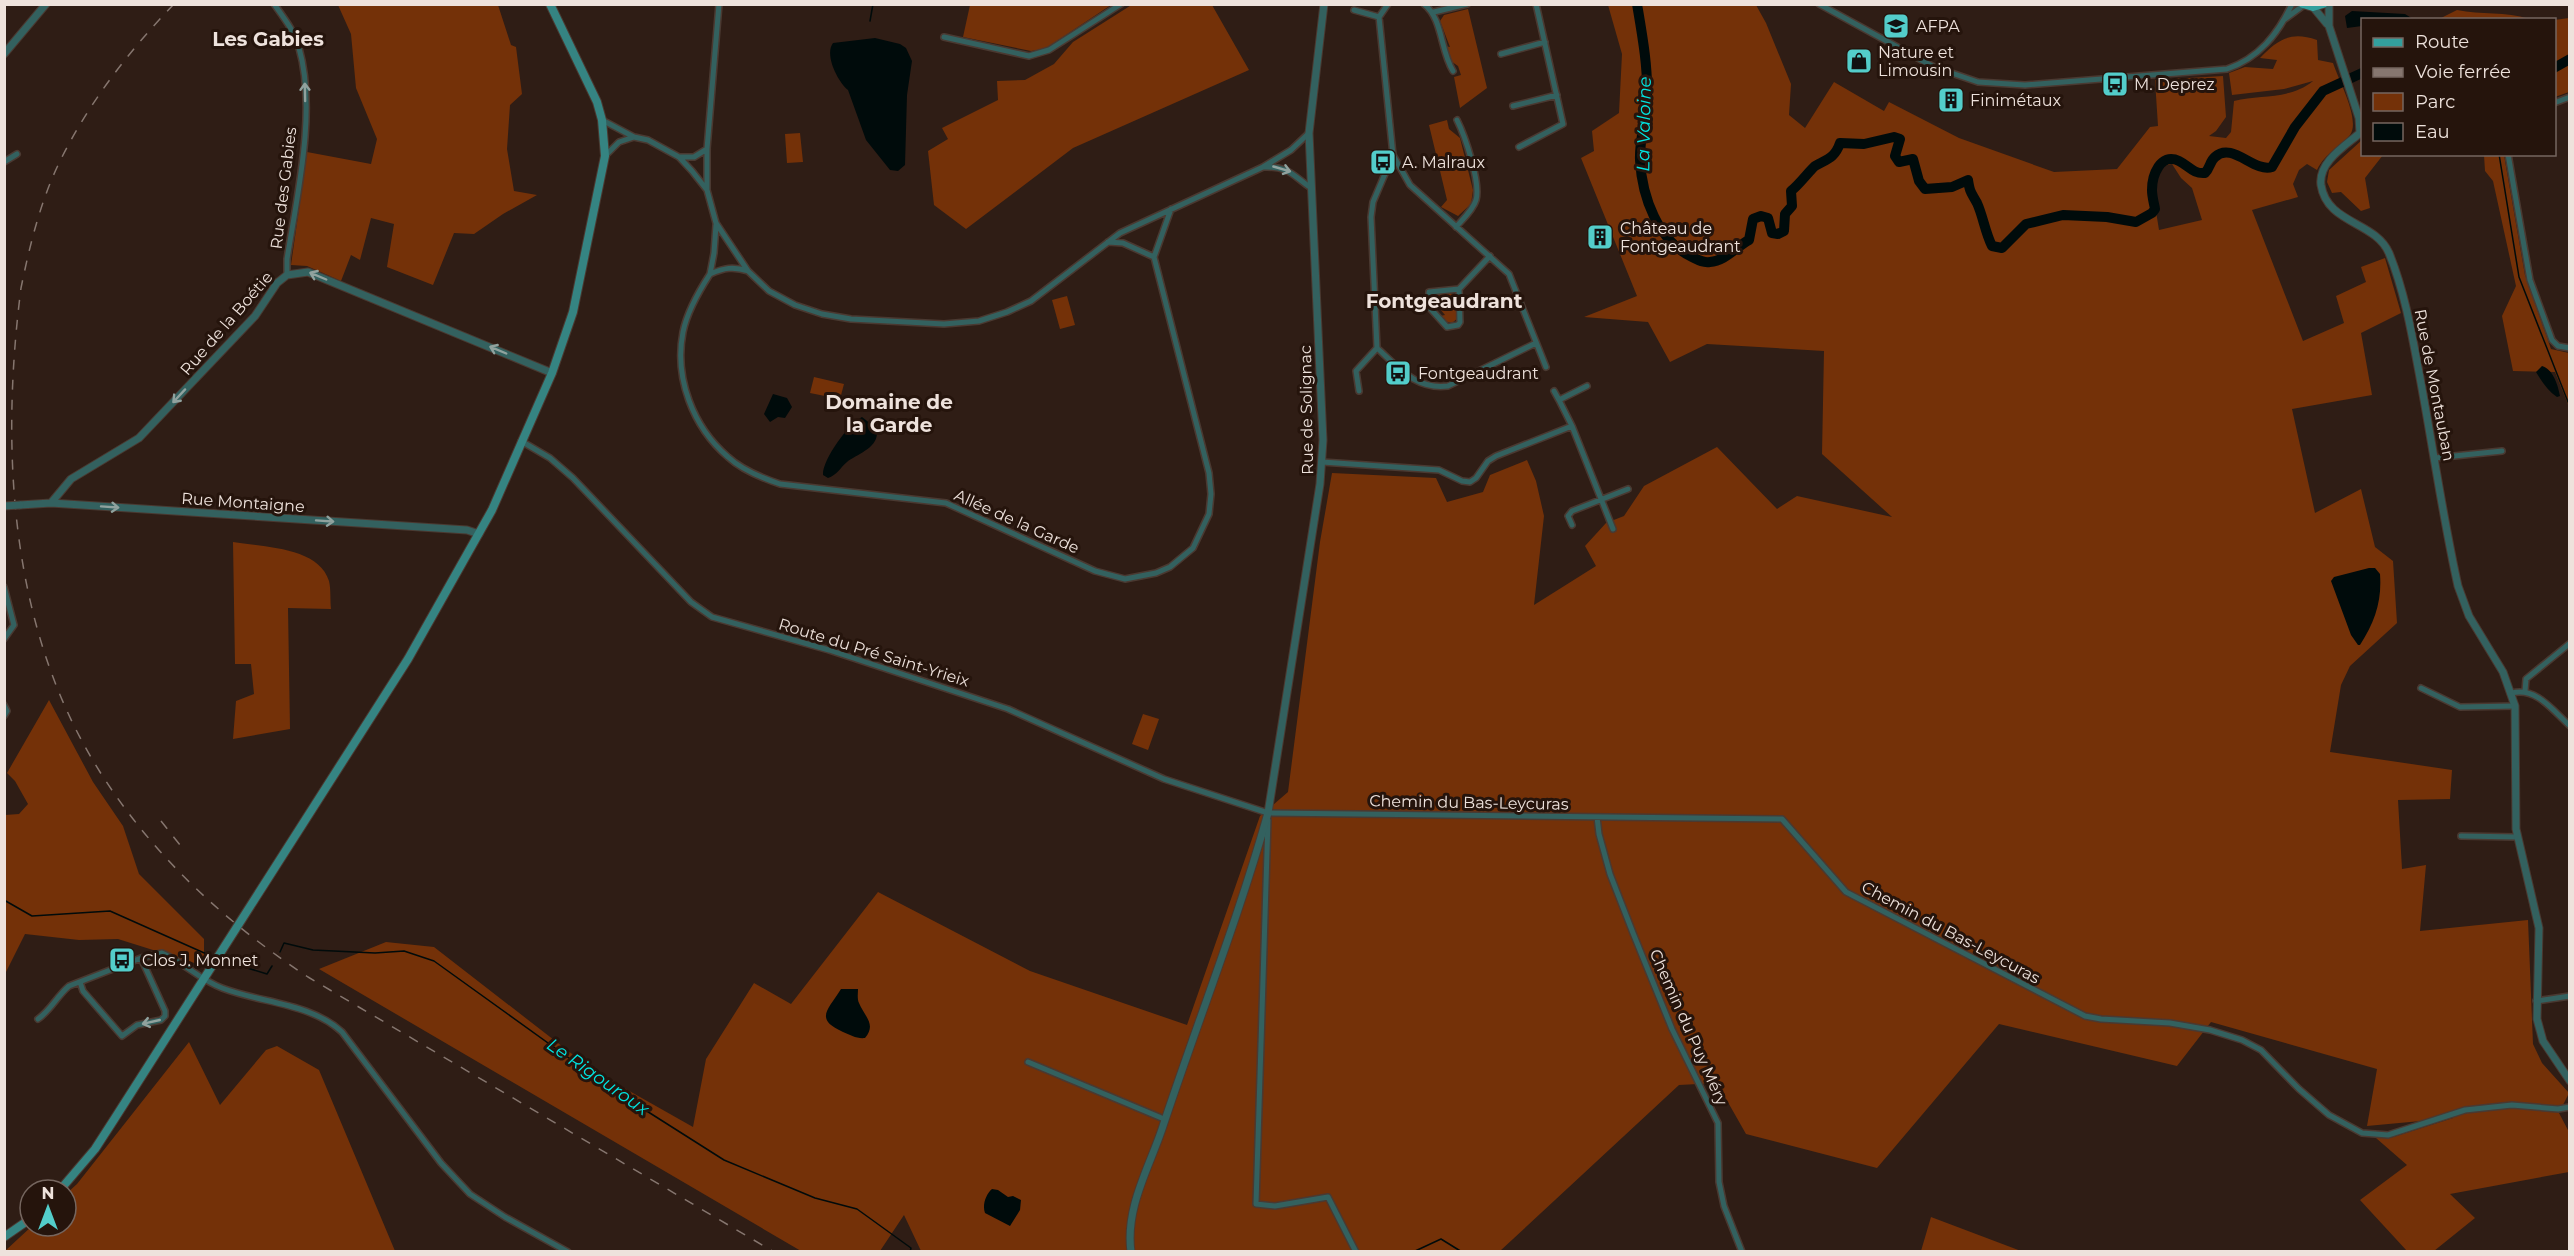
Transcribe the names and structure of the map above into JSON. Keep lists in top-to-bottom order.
{
  "streets": {
    "street": [
      "Rue des Gabies",
      "Rue de la Boétie",
      "Rue de Montauban",
      "Rue de Solignac",
      "Rue Montaigne",
      "Allée de la Garde",
      "Route du Pré Saint-Yrieix",
      "Chemin du Bas-Leycuras",
      "Chemin du Puy Méry"
    ]
  },
  "crossings": [
    ["Rue des Gabies", "Rue de la Boétie"],
    ["Rue de la Boétie", "Rue Montaigne"],
    ["Rue de Solignac", "Allée de la Garde"],
    ["Rue de Solignac", "Route du Pré Saint-Yrieix"],
    ["Rue de Solignac", "Chemin du Bas-Leycuras"],
    ["Route du Pré Saint-Yrieix", "Chemin du Bas-Leycuras"],
    ["Chemin du Bas-Leycuras", "Chemin du Puy Méry"]
  ],
  "one_way": ["Rue des Gabies", "Rue de la Boétie", "Rue Montaigne"],
  "districts": ["Les Gabies", "Fontgeaudrant", "Domaine de la Garde"],
  "water": ["La Valoine", "Le Rigouroux"],
  "places": {
    "school or university": ["AFPA"],
    "shop": ["Nature et Limousin"],
    "bus stop": [
      "M. Deprez",
      "A. Malraux",
      "Fontgeaudrant",
      "Clos J. Monnet"
    ],
    "building": ["Finimétaux", "Château de Fontgeaudrant"]
  },
  "legend": [
    "Route",
    "Voie ferrée",
    "Parc",
    "Eau"
  ],
  "north": "top"
}
